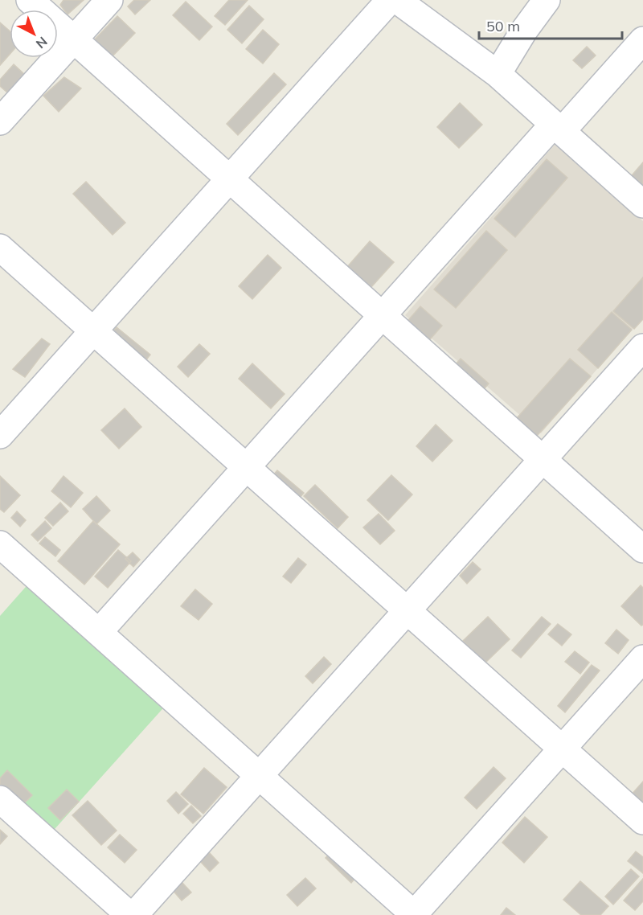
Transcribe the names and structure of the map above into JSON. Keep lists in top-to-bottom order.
{
  "scale_bar": "50 m",
  "north": "bottom right"
}
